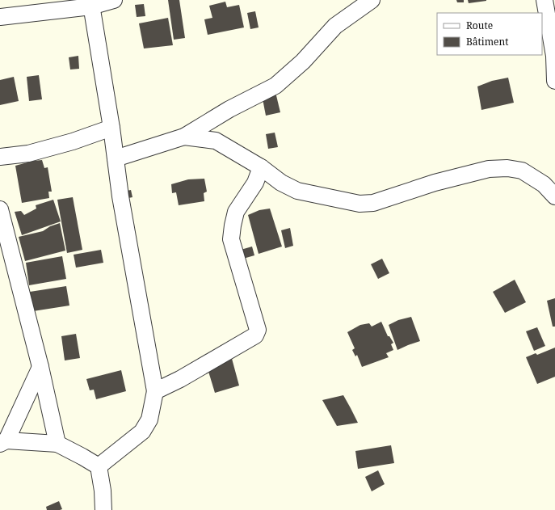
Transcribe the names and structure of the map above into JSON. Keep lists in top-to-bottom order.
{
  "legend": ["Route", "Bâtiment"]
}
